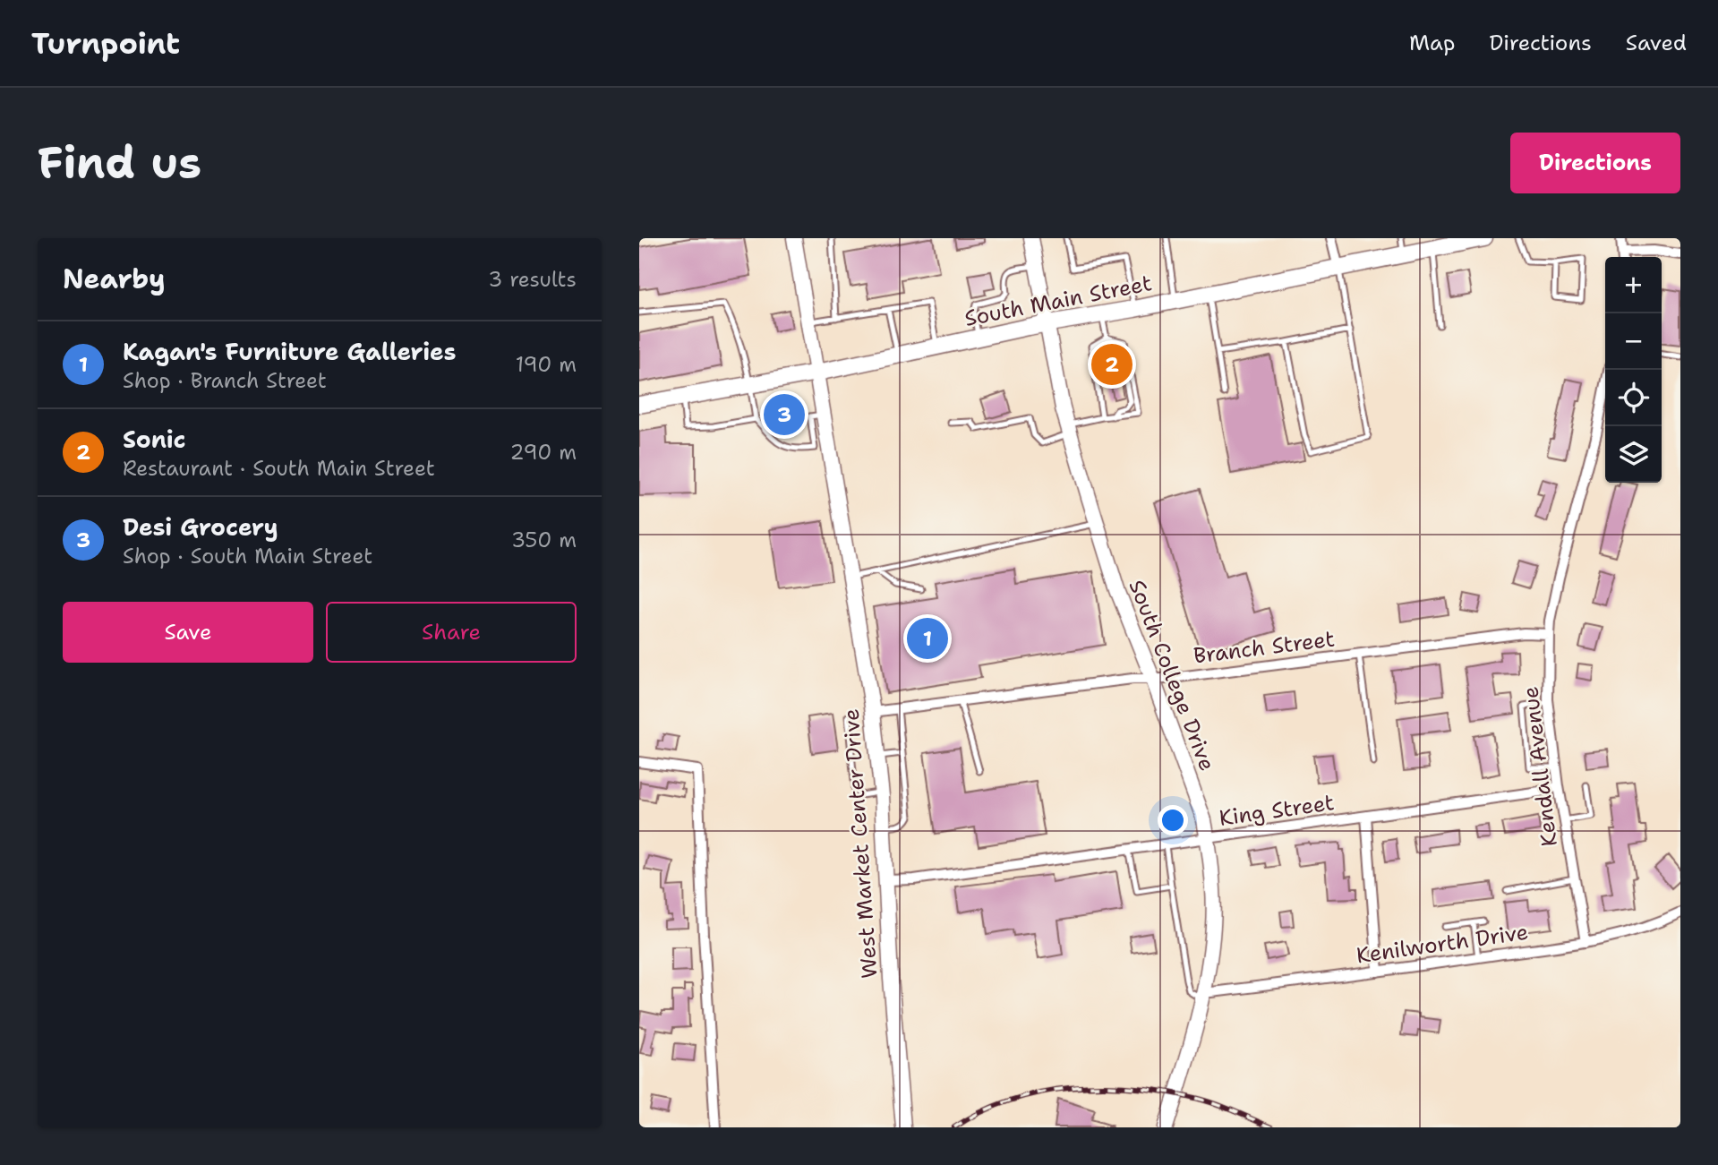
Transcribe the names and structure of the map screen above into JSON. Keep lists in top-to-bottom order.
{
  "streets": {
    "main road": ["South Main Street", "South College Drive", "West Market Center Drive"],
    "street": [
      "Branch Street",
      "Kendall Avenue",
      "King Street",
      "Kenilworth Drive"
    ]
  },
  "crossings": [
    ["South Main Street", "South College Drive"],
    ["South Main Street", "West Market Center Drive"],
    ["Branch Street", "South College Drive"],
    ["Branch Street", "Kendall Avenue"],
    ["Branch Street", "West Market Center Drive"],
    ["South College Drive", "King Street"],
    ["South College Drive", "Kenilworth Drive"],
    ["Kendall Avenue", "King Street"],
    ["Kendall Avenue", "Kenilworth Drive"],
    ["King Street", "West Market Center Drive"]
  ],
  "page": {
    "header": "Turnpoint",
    "nav": ["Map", "Directions", "Saved"],
    "buttons": [
      "Directions",
      ["Save", "Share"]
    ],
    "title": "Find us",
    "heading": ["Nearby", "3 results"],
    "map_buttons": ["+", "−"],
    "list": [
      {
        "mark": "1",
        "name": "Kagan's Furniture Galleries",
        "note": "Shop · Branch Street",
        "value": "190 m"
      },
      {
        "mark": "2",
        "name": "Sonic",
        "note": "Restaurant · South Main Street",
        "value": "290 m"
      },
      {
        "mark": "3",
        "name": "Desi Grocery",
        "note": "Shop · South Main Street",
        "value": "350 m"
      }
    ],
    "pins": ["2", "3", "1"]
  }
}
